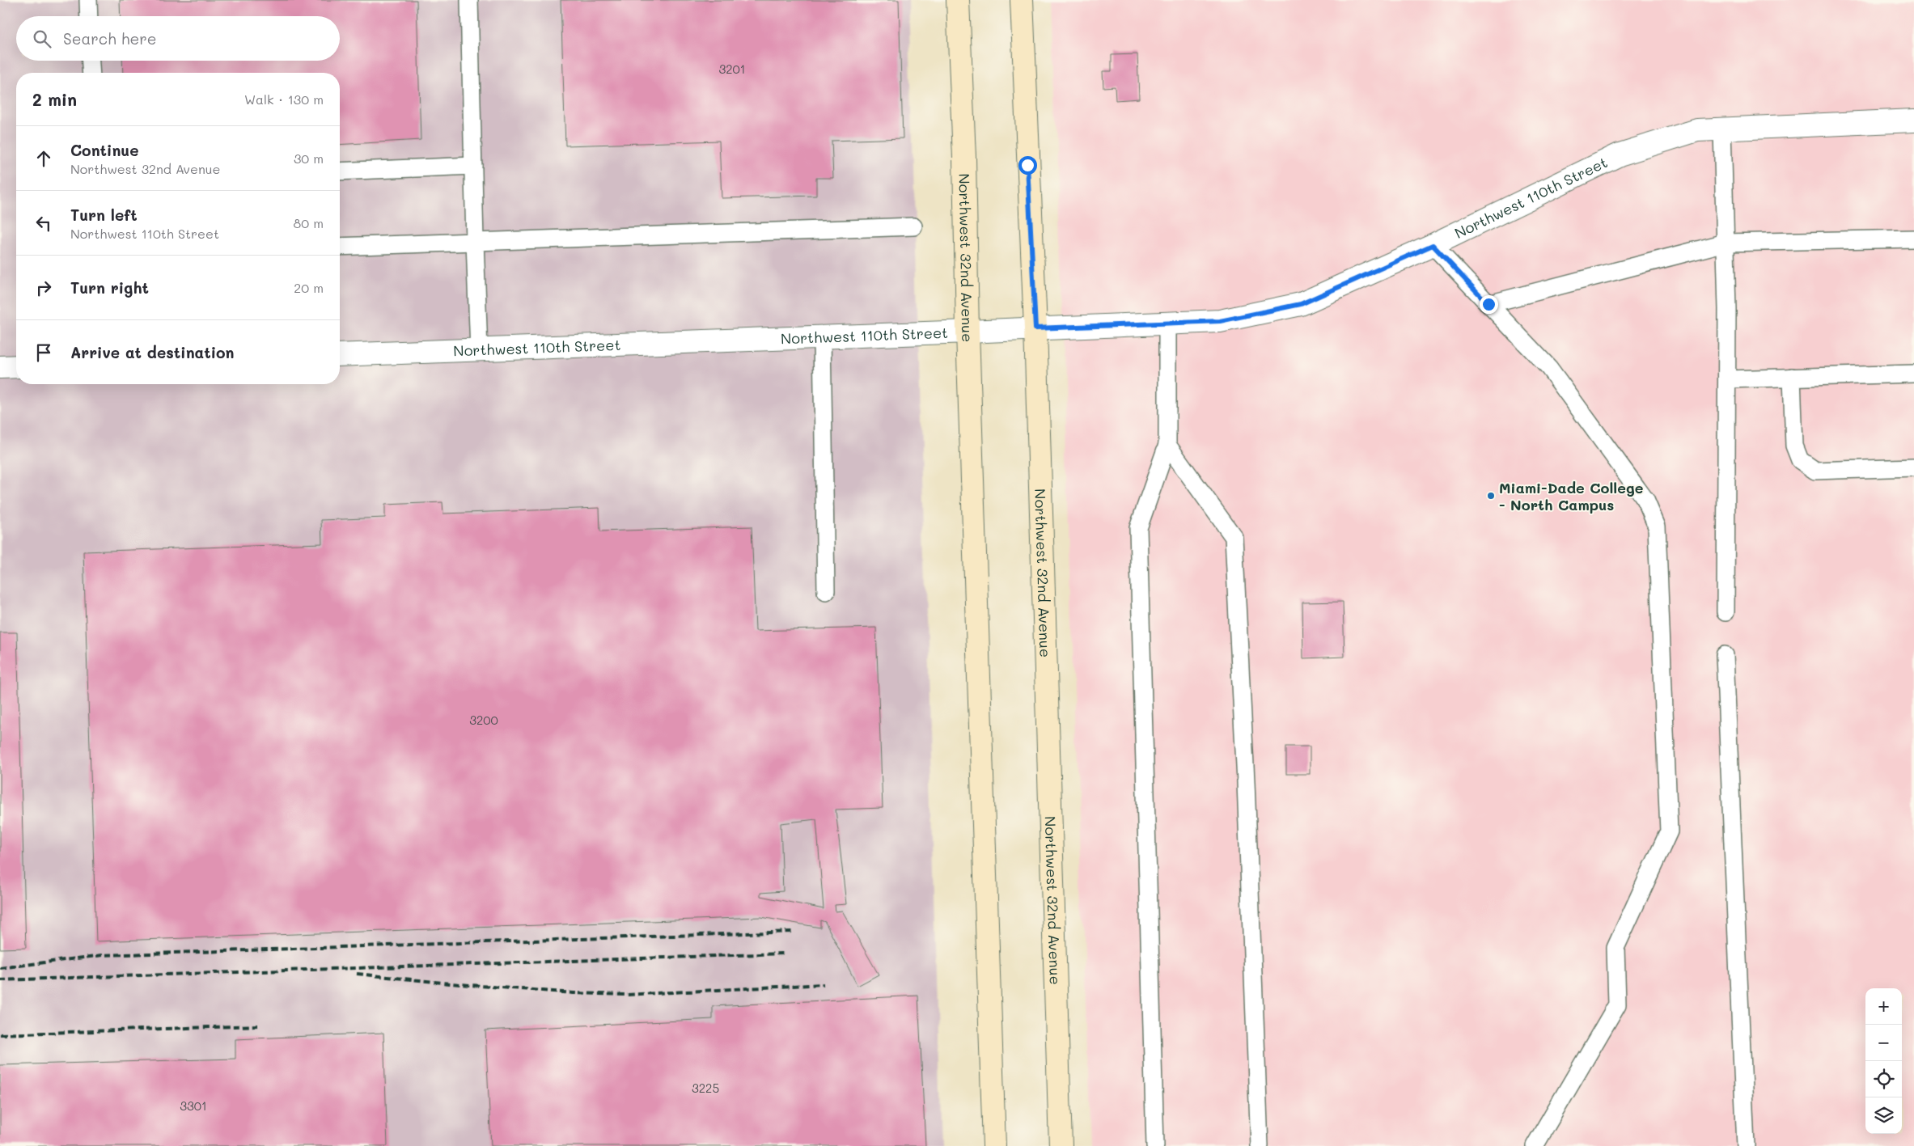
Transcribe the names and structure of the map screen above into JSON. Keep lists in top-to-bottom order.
{
  "streets": {
    "main road": ["Northwest 32nd Avenue"],
    "street": ["Northwest 110th Street"]
  },
  "crossings": [
    ["Northwest 110th Street", "Northwest 32nd Avenue"]
  ],
  "places": ["Miami-Dade College - North Campus"],
  "house_numbers": [
    "3201",
    "3200",
    "3225",
    "3301"
  ],
  "page": {
    "search": "Search here",
    "heading": ["2 min", "Walk · 130 m"],
    "list": [
      ["Continue", "Northwest 32nd Avenue", "30 m"],
      ["Turn left", "Northwest 110th Street", "80 m"],
      ["Turn right", "20 m"],
      "Arrive at destination"
    ],
    "map_buttons": ["+", "−"]
  }
}
